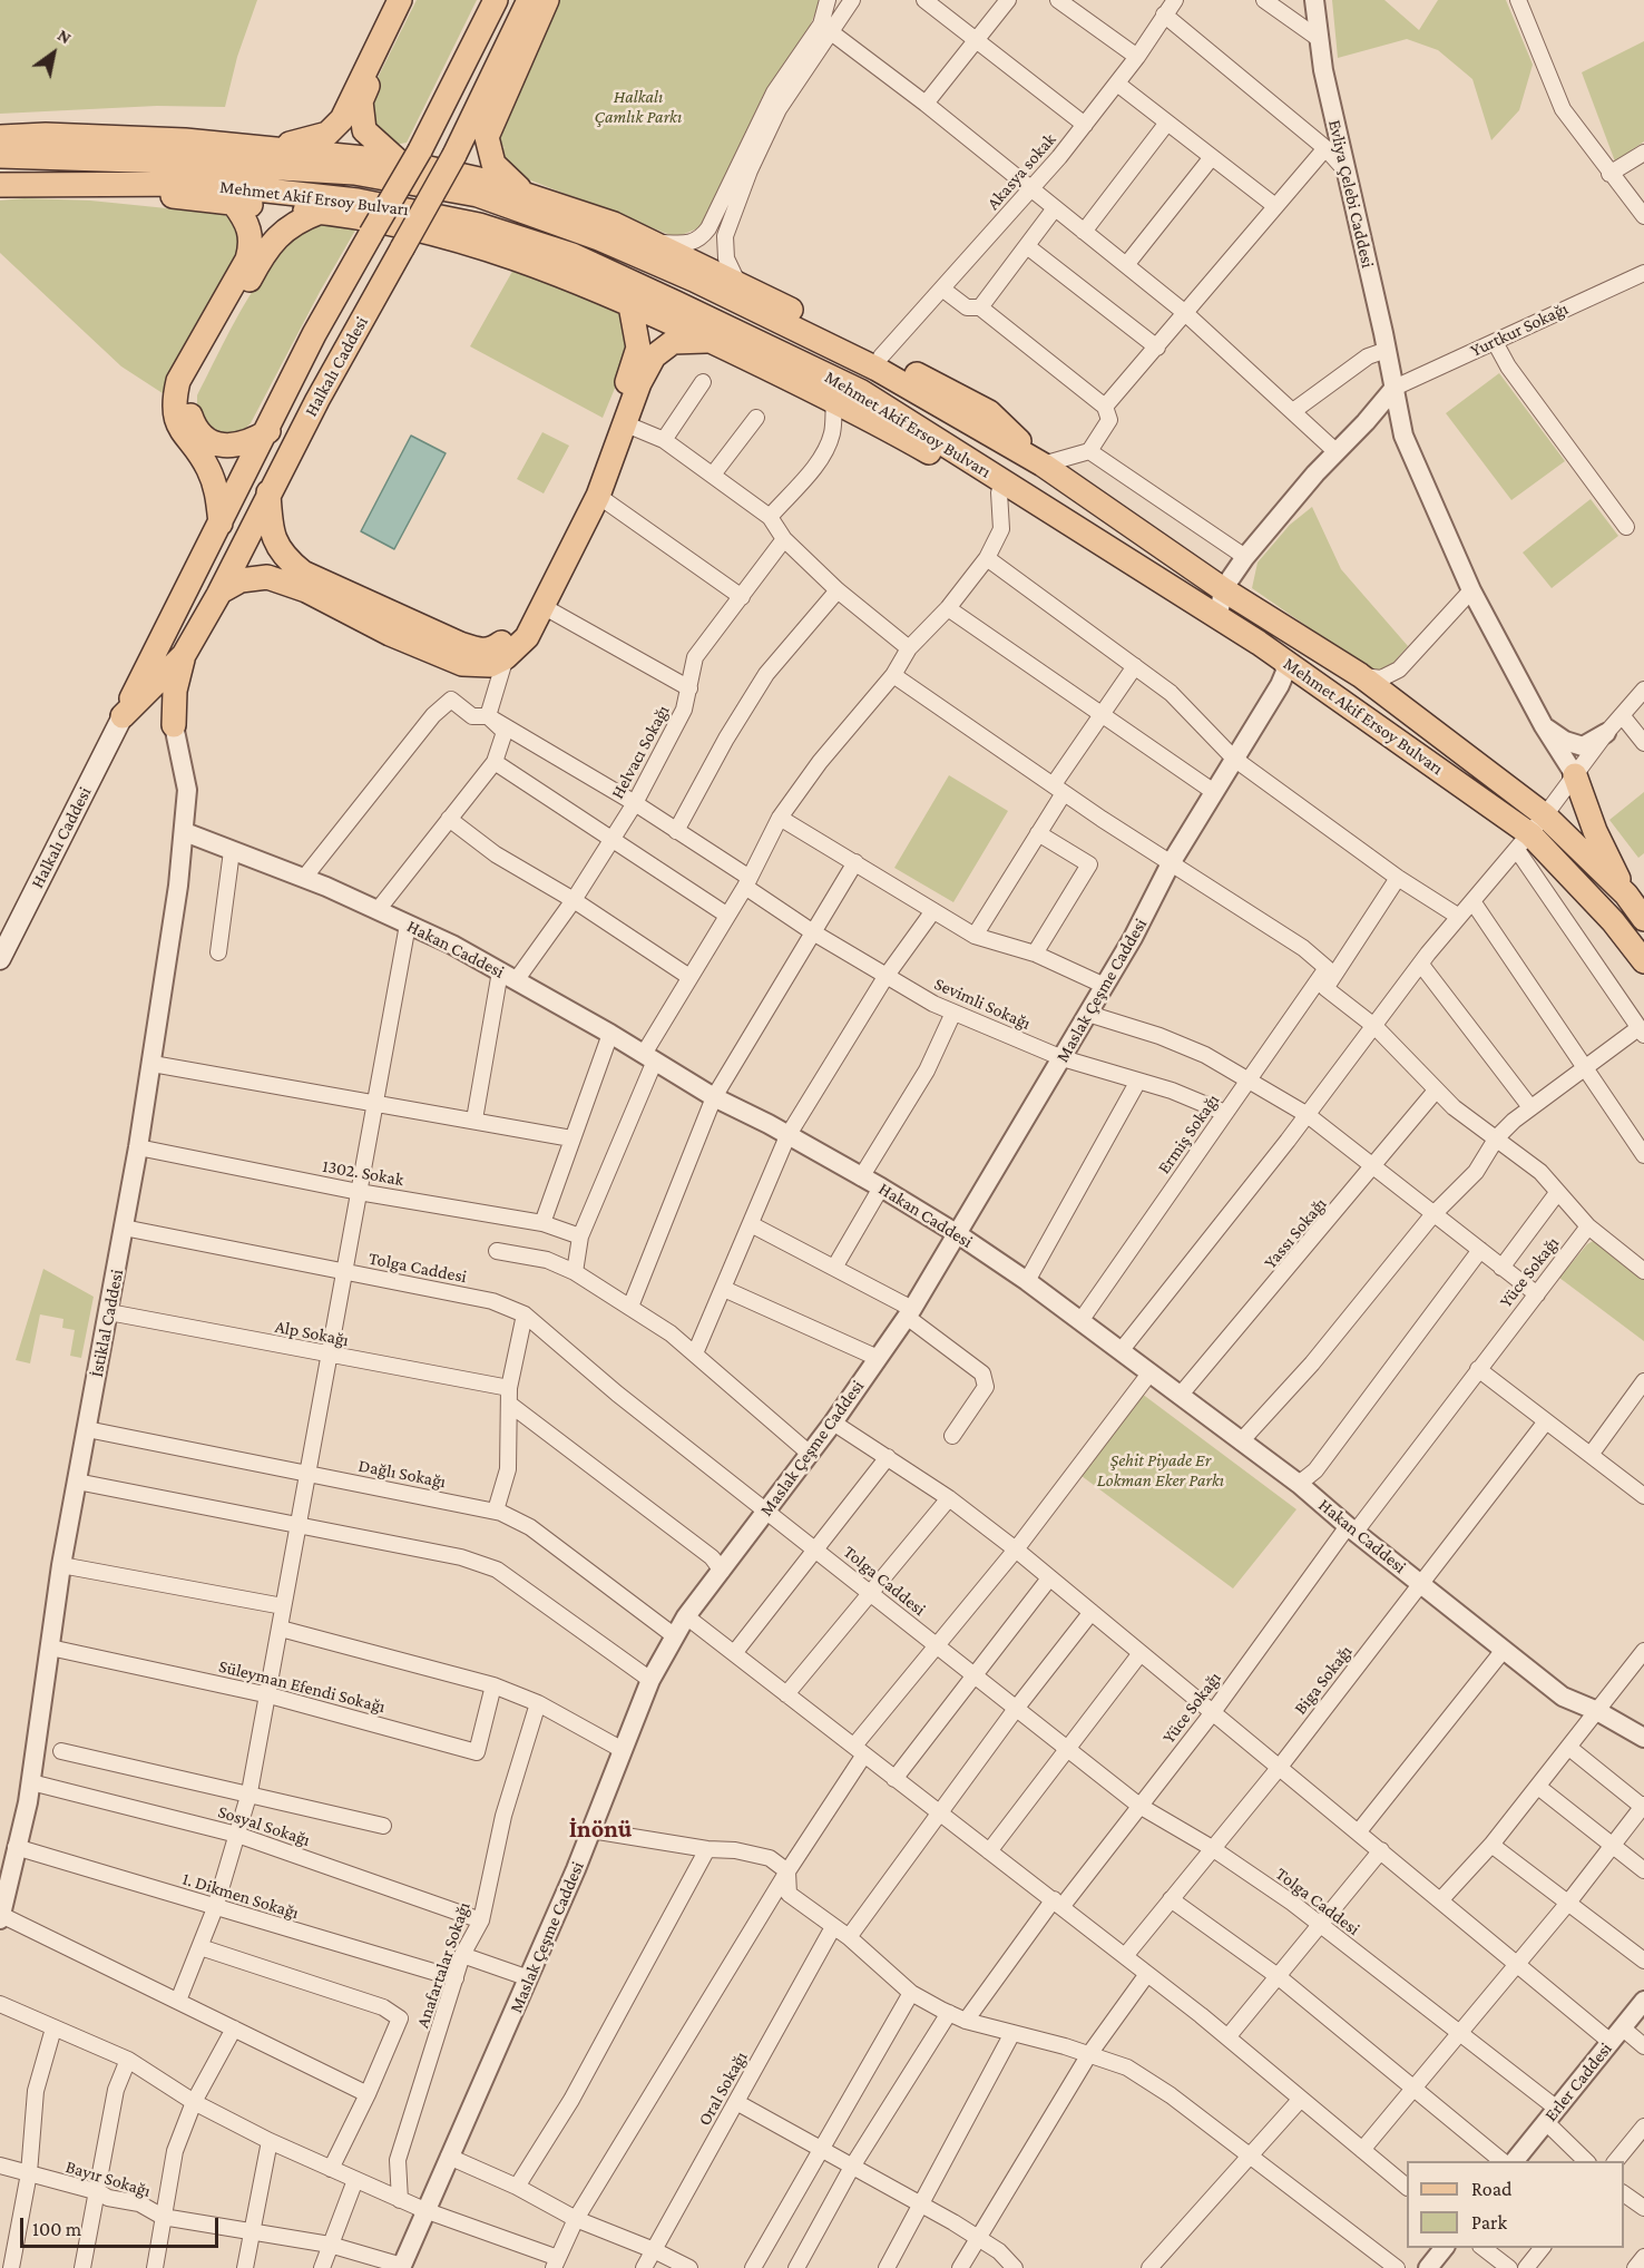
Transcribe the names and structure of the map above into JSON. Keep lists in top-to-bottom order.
{
  "streets": {
    "main road": ["Mehmet Akif Ersoy Bulvarı", "Halkalı Caddesi"],
    "street": [
      "Akasya sokak",
      "Evliya Çelebi Caddesi",
      "Yurtkur Sokağı",
      "Helvacı Sokağı",
      "Hakan Caddesi",
      "Maslak Çeşme Caddesi",
      "Sevimli Sokağı",
      "Ermiş Sokağı",
      "1302. Sokak",
      "Yassı Sokağı",
      "Tolga Caddesi",
      "Yüce Sokağı",
      "İstiklal Caddesi",
      "Alp Sokağı",
      "Dağlı Sokağı",
      "Biga Sokağı",
      "Süleyman Efendi Sokağı",
      "Sosyal Sokağı",
      "1. Dikmen Sokağı",
      "Anafartalar Sokağı",
      "Erler Caddesi",
      "Oral Sokağı",
      "Bayır Sokağı"
    ]
  },
  "crossings": [
    ["Evliya Çelebi Caddesi", "Yurtkur Sokağı"],
    ["Mehmet Akif Ersoy Bulvarı", "Maslak Çeşme Caddesi"],
    ["Helvacı Sokağı", "Hakan Caddesi"],
    ["Helvacı Sokağı", "Sevimli Sokağı"],
    ["Hakan Caddesi", "Maslak Çeşme Caddesi"],
    ["Hakan Caddesi", "Sevimli Sokağı"],
    ["Hakan Caddesi", "Ermiş Sokağı"],
    ["Hakan Caddesi", "Yassı Sokağı"],
    ["Hakan Caddesi", "Yüce Sokağı"],
    ["Hakan Caddesi", "İstiklal Caddesi"],
    ["Hakan Caddesi", "Biga Sokağı"],
    ["Maslak Çeşme Caddesi", "Sevimli Sokağı"],
    ["Maslak Çeşme Caddesi", "Tolga Caddesi"],
    ["Maslak Çeşme Caddesi", "Alp Sokağı"],
    ["Maslak Çeşme Caddesi", "Dağlı Sokağı"],
    ["Maslak Çeşme Caddesi", "Bayır Sokağı"],
    ["Sevimli Sokağı", "Ermiş Sokağı"],
    ["1302. Sokak", "İstiklal Caddesi"],
    ["Tolga Caddesi", "Yüce Sokağı"],
    ["Tolga Caddesi", "İstiklal Caddesi"],
    ["Tolga Caddesi", "Biga Sokağı"],
    ["Tolga Caddesi", "Erler Caddesi"],
    ["İstiklal Caddesi", "Alp Sokağı"],
    ["İstiklal Caddesi", "Dağlı Sokağı"],
    ["İstiklal Caddesi", "Süleyman Efendi Sokağı"],
    ["İstiklal Caddesi", "Sosyal Sokağı"],
    ["İstiklal Caddesi", "1. Dikmen Sokağı"],
    ["Sosyal Sokağı", "Anafartalar Sokağı"],
    ["1. Dikmen Sokağı", "Anafartalar Sokağı"]
  ],
  "districts": ["İnönü"],
  "parks": ["Halkalı Çamlık Parkı", "Şehit Piyade Er Lokman Eker Parkı"],
  "legend": ["Road", "Park"],
  "scale_bar": "100 m",
  "north": "top right"
}
